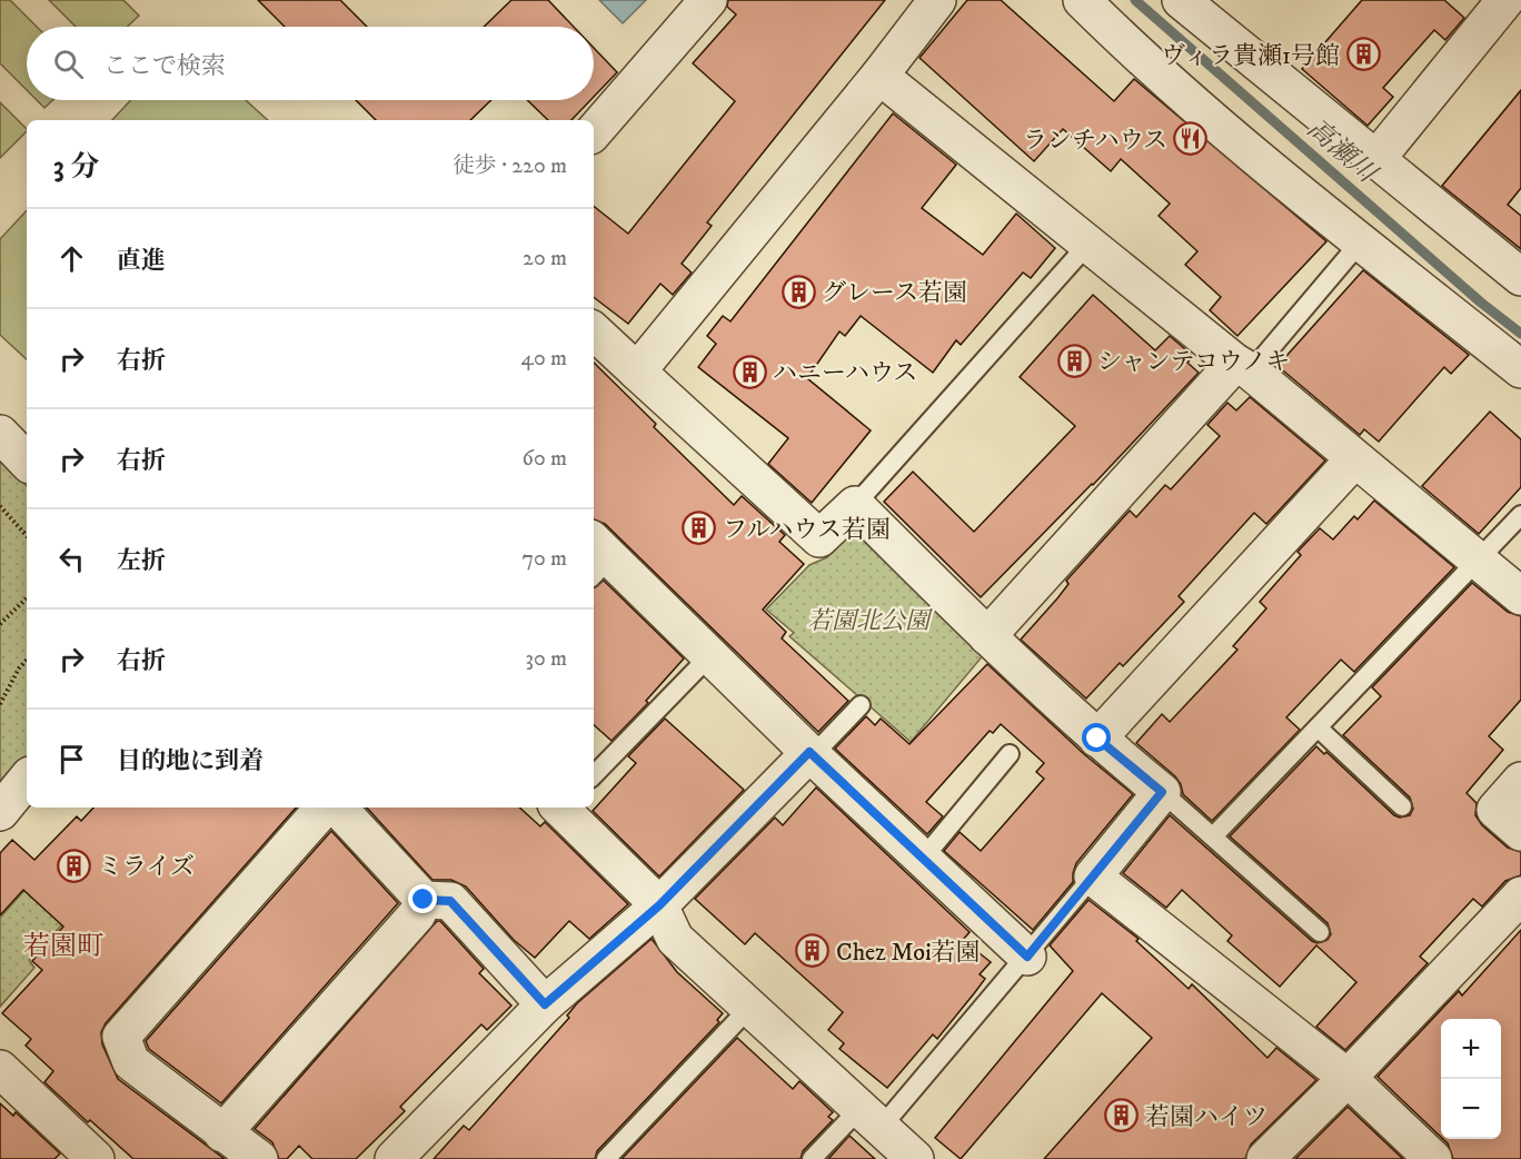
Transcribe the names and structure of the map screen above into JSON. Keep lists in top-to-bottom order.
{
  "districts": ["若園町"],
  "water": ["高瀬川"],
  "parks": ["若園北公園"],
  "places": {
    "building": [
      "ヴィラ貴瀬1号館",
      "グレース若園",
      "シャンテコウノキ",
      "ハニーハウス",
      "フルハウス若園",
      "ミライズ",
      "Chez Moi若園",
      "若園ハイツ"
    ],
    "restaurant": ["ランチハウス"]
  },
  "page": {
    "search": "ここで検索",
    "heading": ["3 分", "徒歩 · 220 m"],
    "list": [
      ["直進", "20 m"],
      ["右折", "40 m"],
      ["右折", "60 m"],
      ["左折", "70 m"],
      ["右折", "30 m"],
      "目的地に到着"
    ],
    "map_buttons": ["+", "−"]
  }
}
